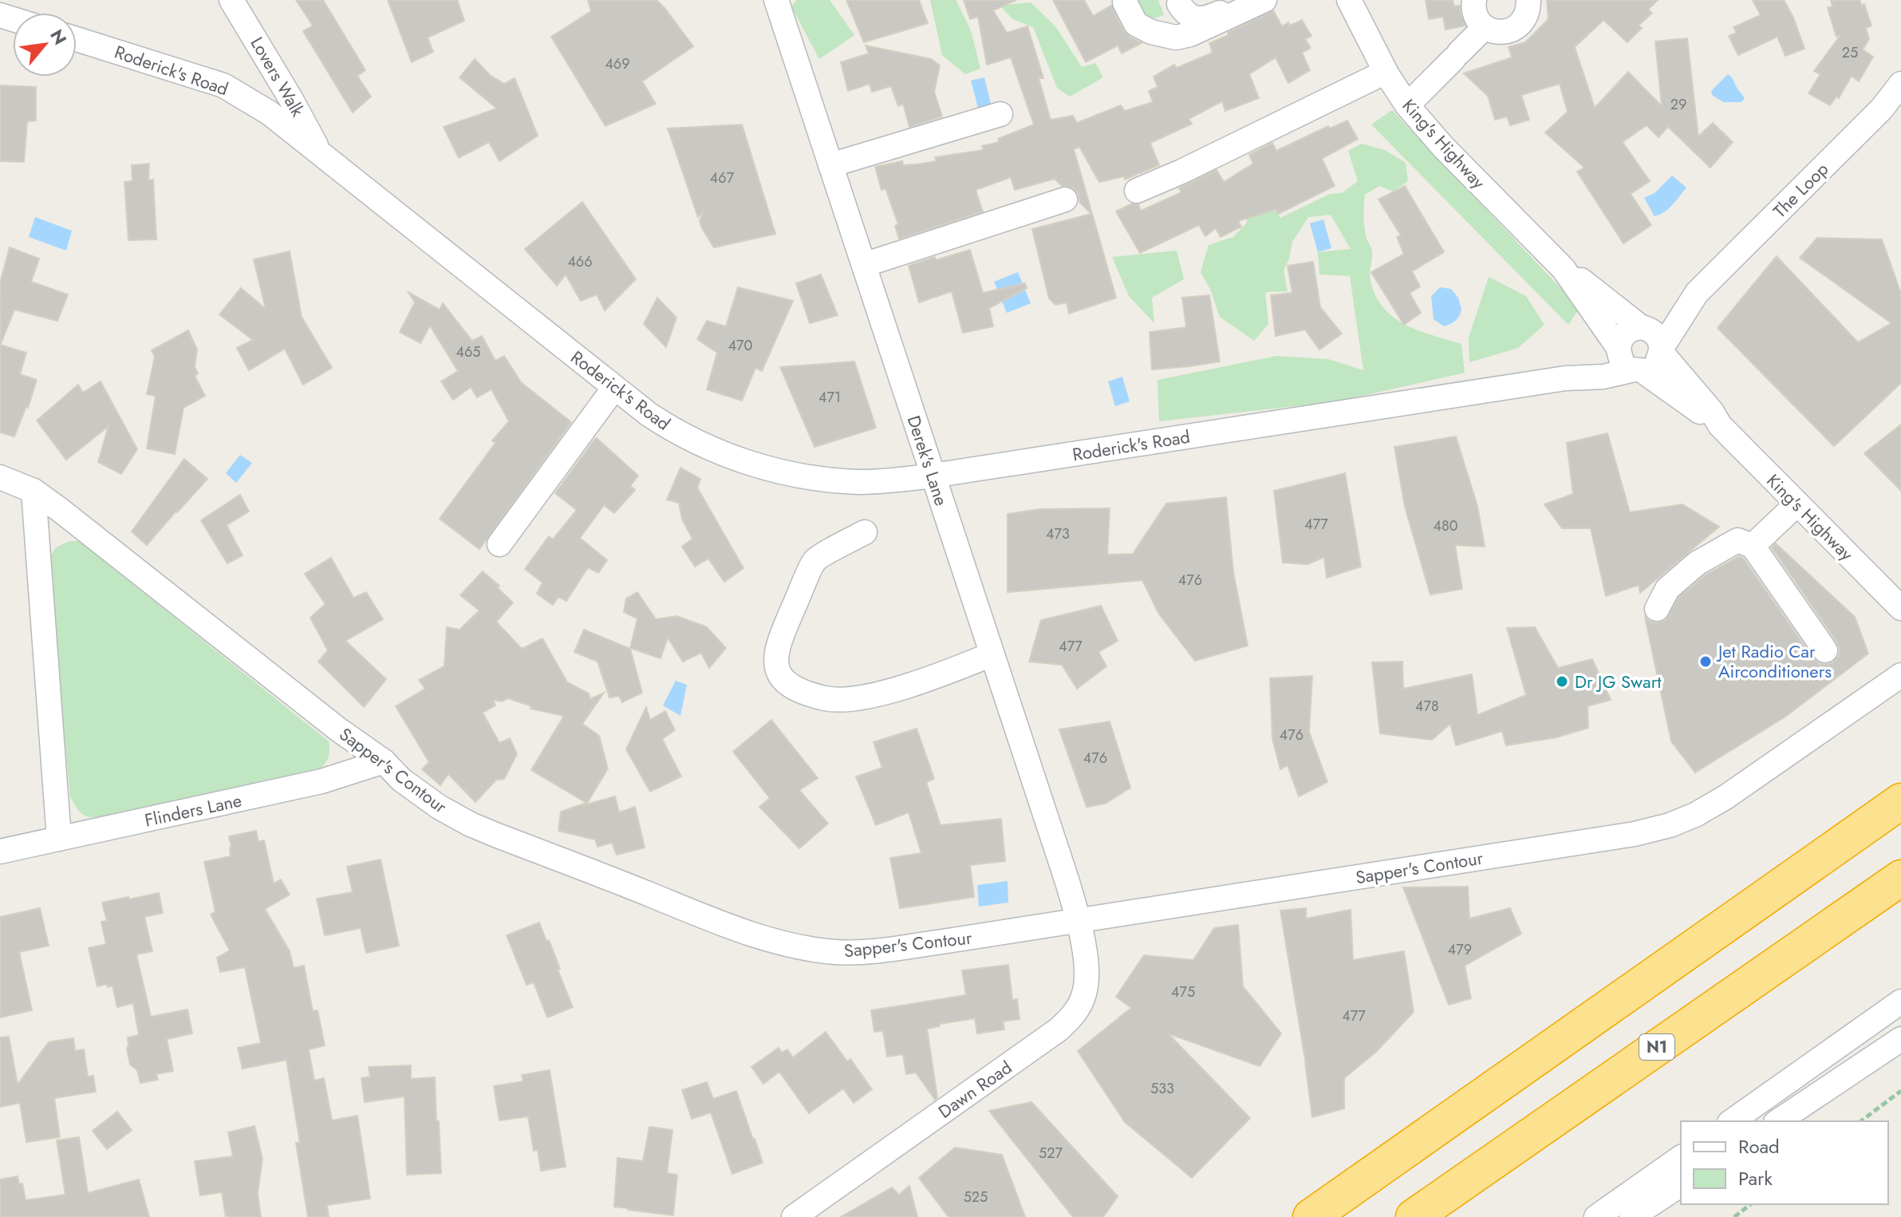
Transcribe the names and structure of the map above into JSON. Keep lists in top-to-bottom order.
{
  "streets": {
    "highway": ["N1"],
    "street": [
      "Roderick's Road",
      "Lovers Walk",
      "King's Highway",
      "The Loop",
      "Derek's Lane",
      "Sapper's Contour",
      "Flinders Lane",
      "Dawn Road"
    ]
  },
  "crossings": [
    ["Roderick's Road", "Lovers Walk"],
    ["Roderick's Road", "King's Highway"],
    ["Roderick's Road", "The Loop"],
    ["Roderick's Road", "Derek's Lane"],
    ["King's Highway", "The Loop"],
    ["Derek's Lane", "Sapper's Contour"],
    ["Derek's Lane", "Dawn Road"],
    ["Sapper's Contour", "Flinders Lane"],
    ["Sapper's Contour", "Dawn Road"]
  ],
  "places": ["Jet Radio Car Airconditioners", "Dr JG Swart"],
  "house_numbers": [
    "25",
    "469",
    "29",
    "467",
    "466",
    "470",
    "465",
    "471",
    "477",
    "480",
    "473",
    "476",
    "477",
    "478",
    "476",
    "476",
    "479",
    "475",
    "477",
    "533",
    "527",
    "525"
  ],
  "legend": ["Road", "Park"],
  "north": "top right"
}
